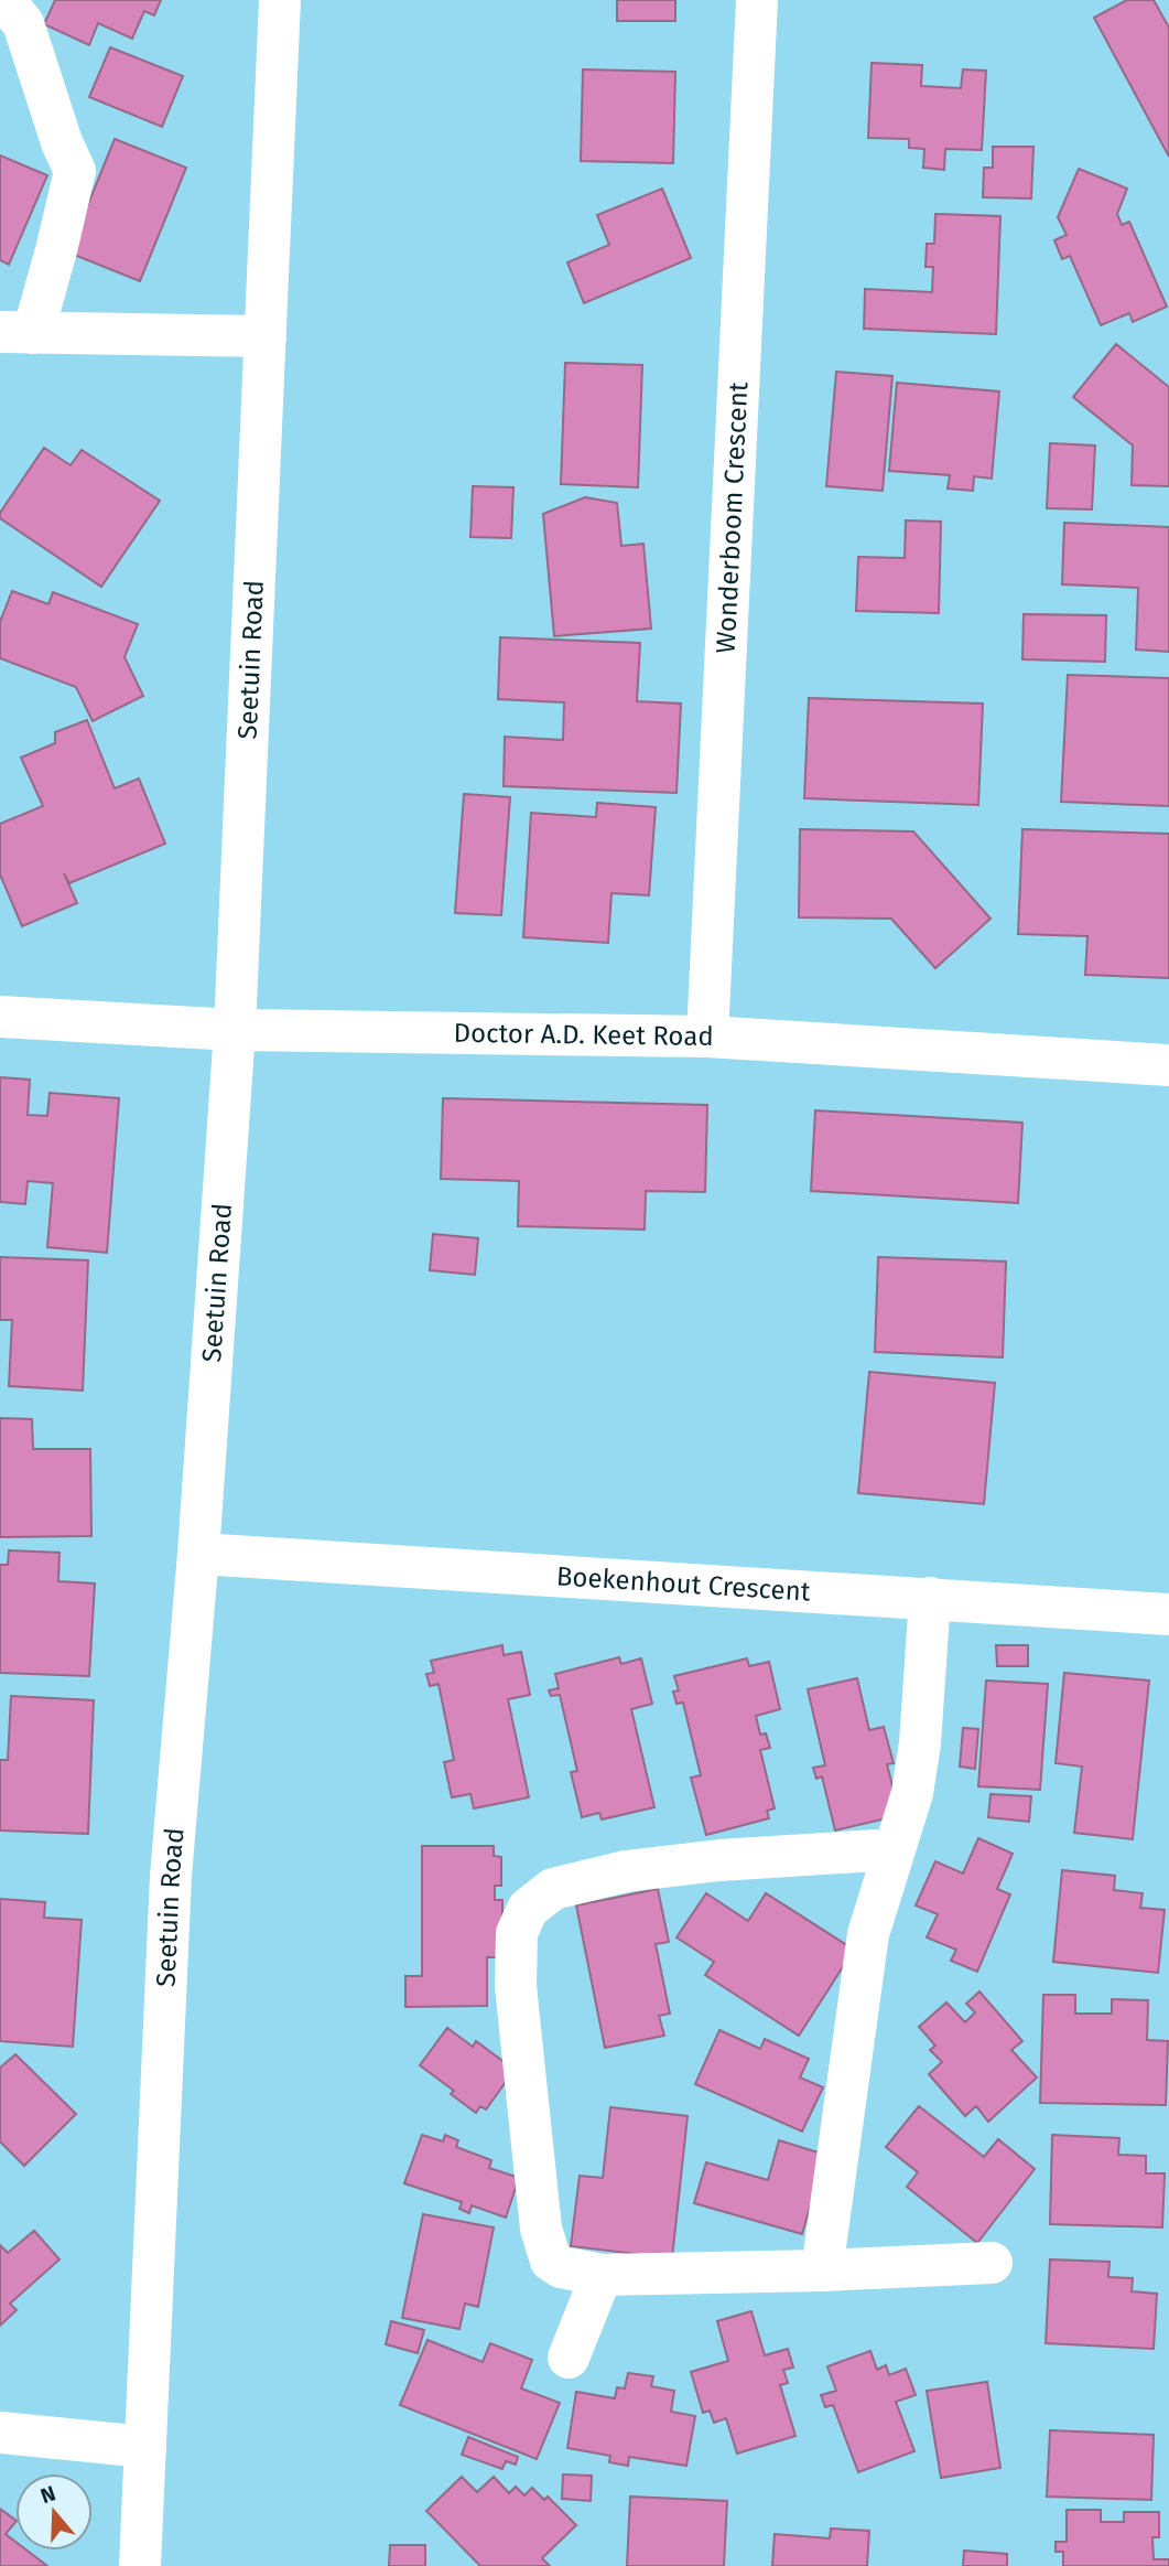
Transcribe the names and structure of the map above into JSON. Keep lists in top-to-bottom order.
{
  "streets": {
    "street": [
      "Wonderboom Crescent",
      "Seetuin Road",
      "Doctor A.D. Keet Road",
      "Boekenhout Crescent"
    ]
  },
  "crossings": [
    ["Wonderboom Crescent", "Doctor A.D. Keet Road"],
    ["Seetuin Road", "Doctor A.D. Keet Road"],
    ["Seetuin Road", "Boekenhout Crescent"]
  ],
  "north": "top"
}
